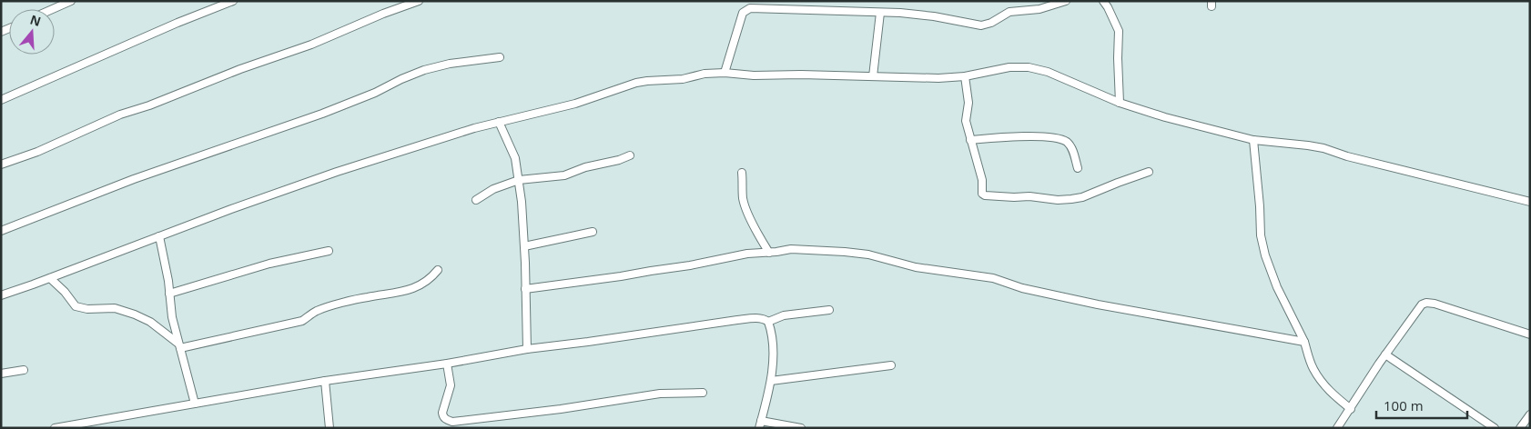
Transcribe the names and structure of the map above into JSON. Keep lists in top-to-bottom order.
{
  "scale_bar": "100 m",
  "north": "top"
}
